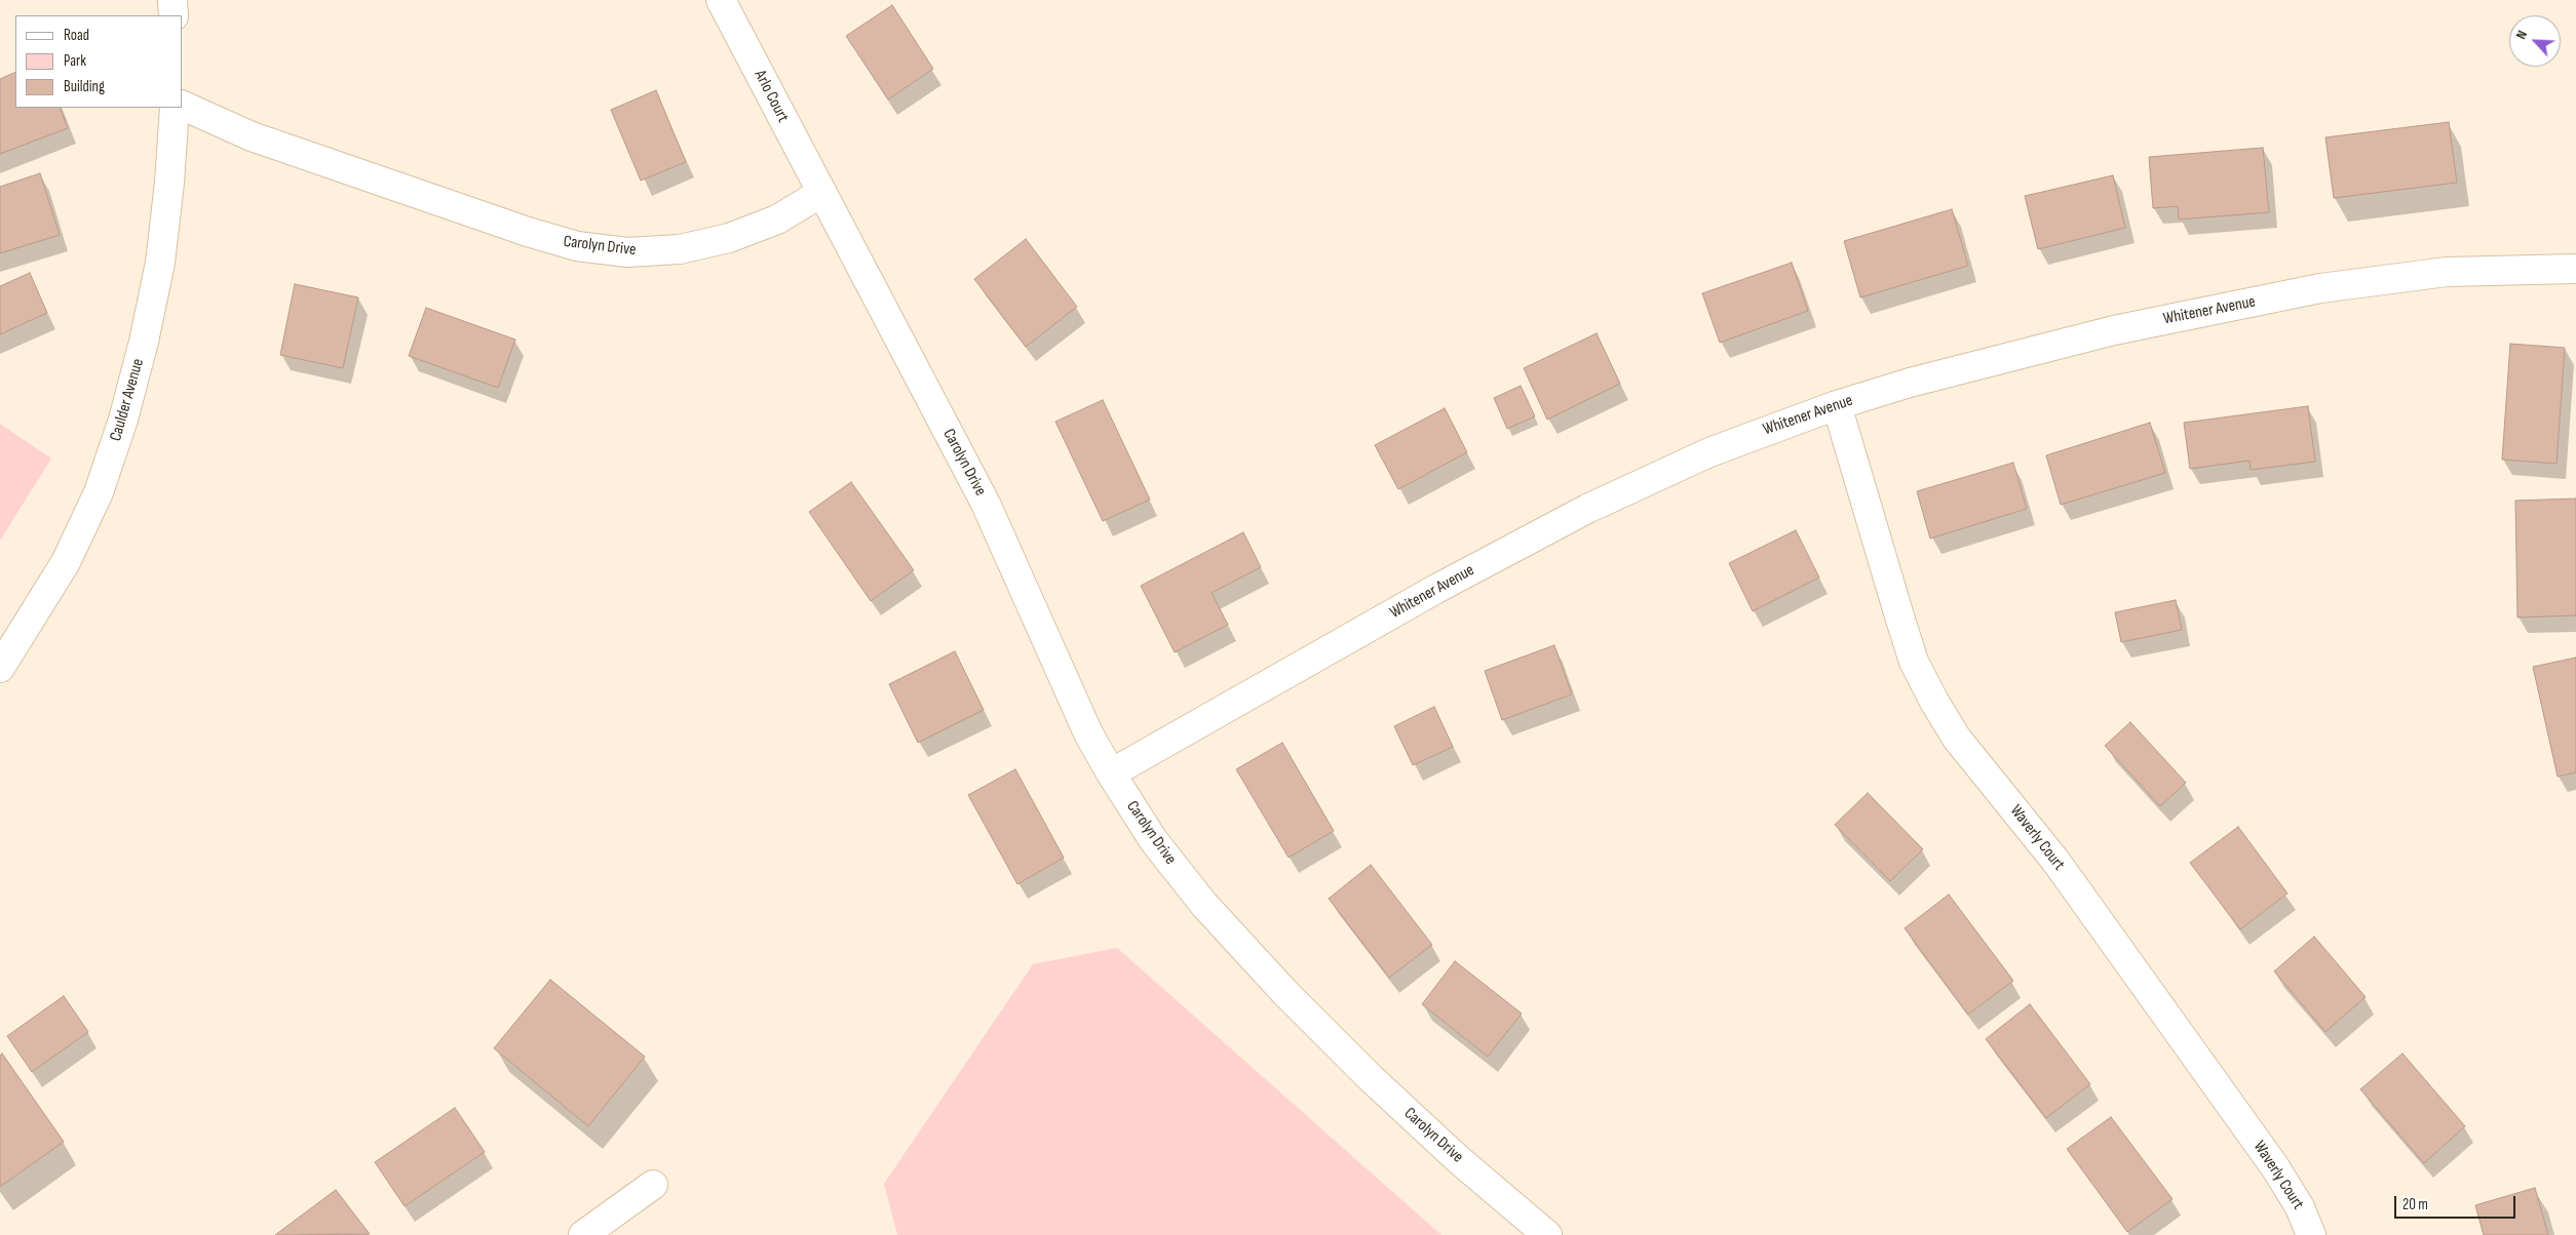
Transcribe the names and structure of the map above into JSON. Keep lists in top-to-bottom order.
{
  "streets": {
    "street": [
      "Arlo Court",
      "Carolyn Drive",
      "Whitener Avenue",
      "Caulder Avenue",
      "Waverly Court"
    ]
  },
  "crossings": [
    ["Arlo Court", "Carolyn Drive"],
    ["Carolyn Drive", "Whitener Avenue"],
    ["Whitener Avenue", "Waverly Court"]
  ],
  "legend": ["Road", "Park", "Building"],
  "scale_bar": "20 m",
  "north": "top left"
}
